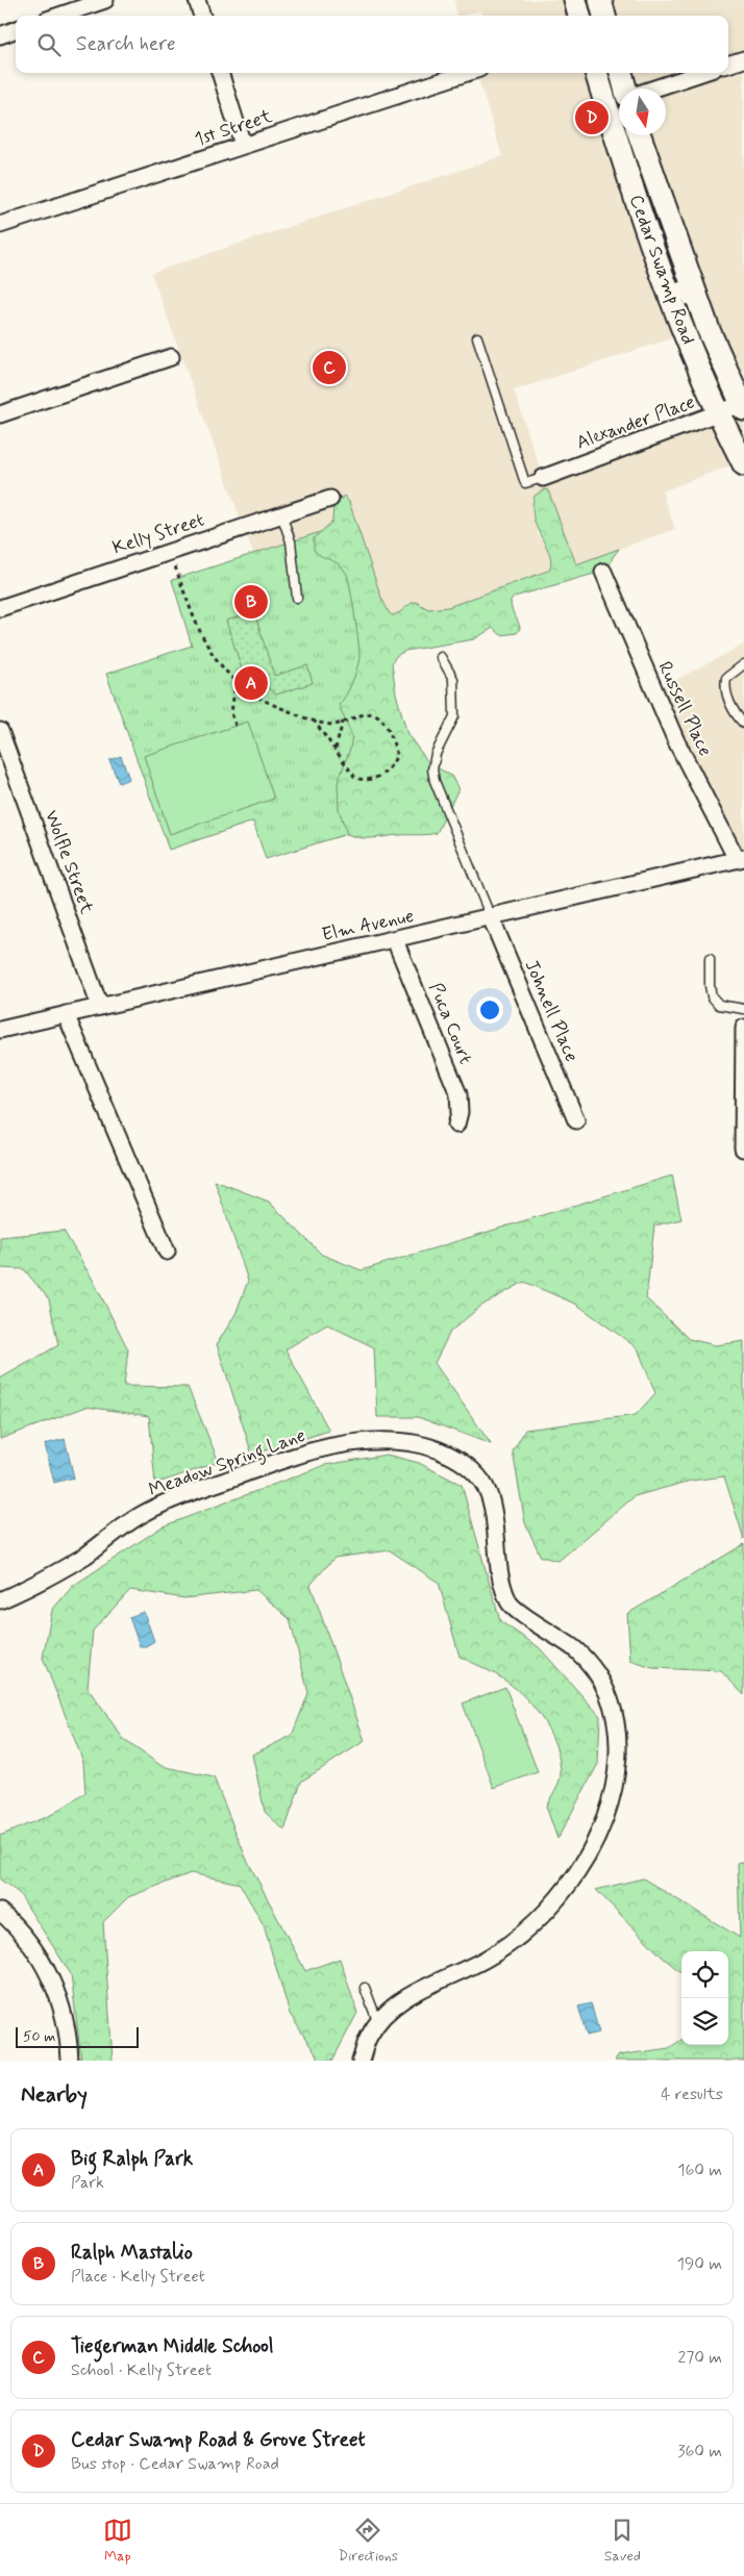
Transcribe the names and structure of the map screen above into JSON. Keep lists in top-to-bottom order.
{
  "streets": {
    "main road": ["Cedar Swamp Road"],
    "street": [
      "1st Street",
      "Alexander Place",
      "Kelly Street",
      "Russell Place",
      "Wolfle Street",
      "Elm Avenue",
      "Johnell Place",
      "Puca Court",
      "Meadow Spring Lane"
    ]
  },
  "crossings": [
    ["Cedar Swamp Road", "Alexander Place"],
    ["Russell Place", "Elm Avenue"],
    ["Wolfle Street", "Elm Avenue"],
    ["Elm Avenue", "Johnell Place"],
    ["Elm Avenue", "Puca Court"]
  ],
  "scale_bar": "50 m",
  "north": "bottom",
  "page": {
    "search": "Search here",
    "pins": [
      "D",
      "C",
      "B",
      "A"
    ],
    "scale": "50 m",
    "heading": ["Nearby", "4 results"],
    "list": [
      {
        "mark": "A",
        "name": "Big Ralph Park",
        "note": "Park",
        "value": "160 m"
      },
      {
        "mark": "B",
        "name": "Ralph Mastalio",
        "note": "Place · Kelly Street",
        "value": "190 m"
      },
      {
        "mark": "C",
        "name": "Tiegerman Middle School",
        "note": "School · Kelly Street",
        "value": "270 m"
      },
      {
        "mark": "D",
        "name": "Cedar Swamp Road & Grove Street",
        "note": "Bus stop · Cedar Swamp Road",
        "value": "360 m"
      }
    ],
    "nav": ["Map", "Directions", "Saved"]
  }
}
